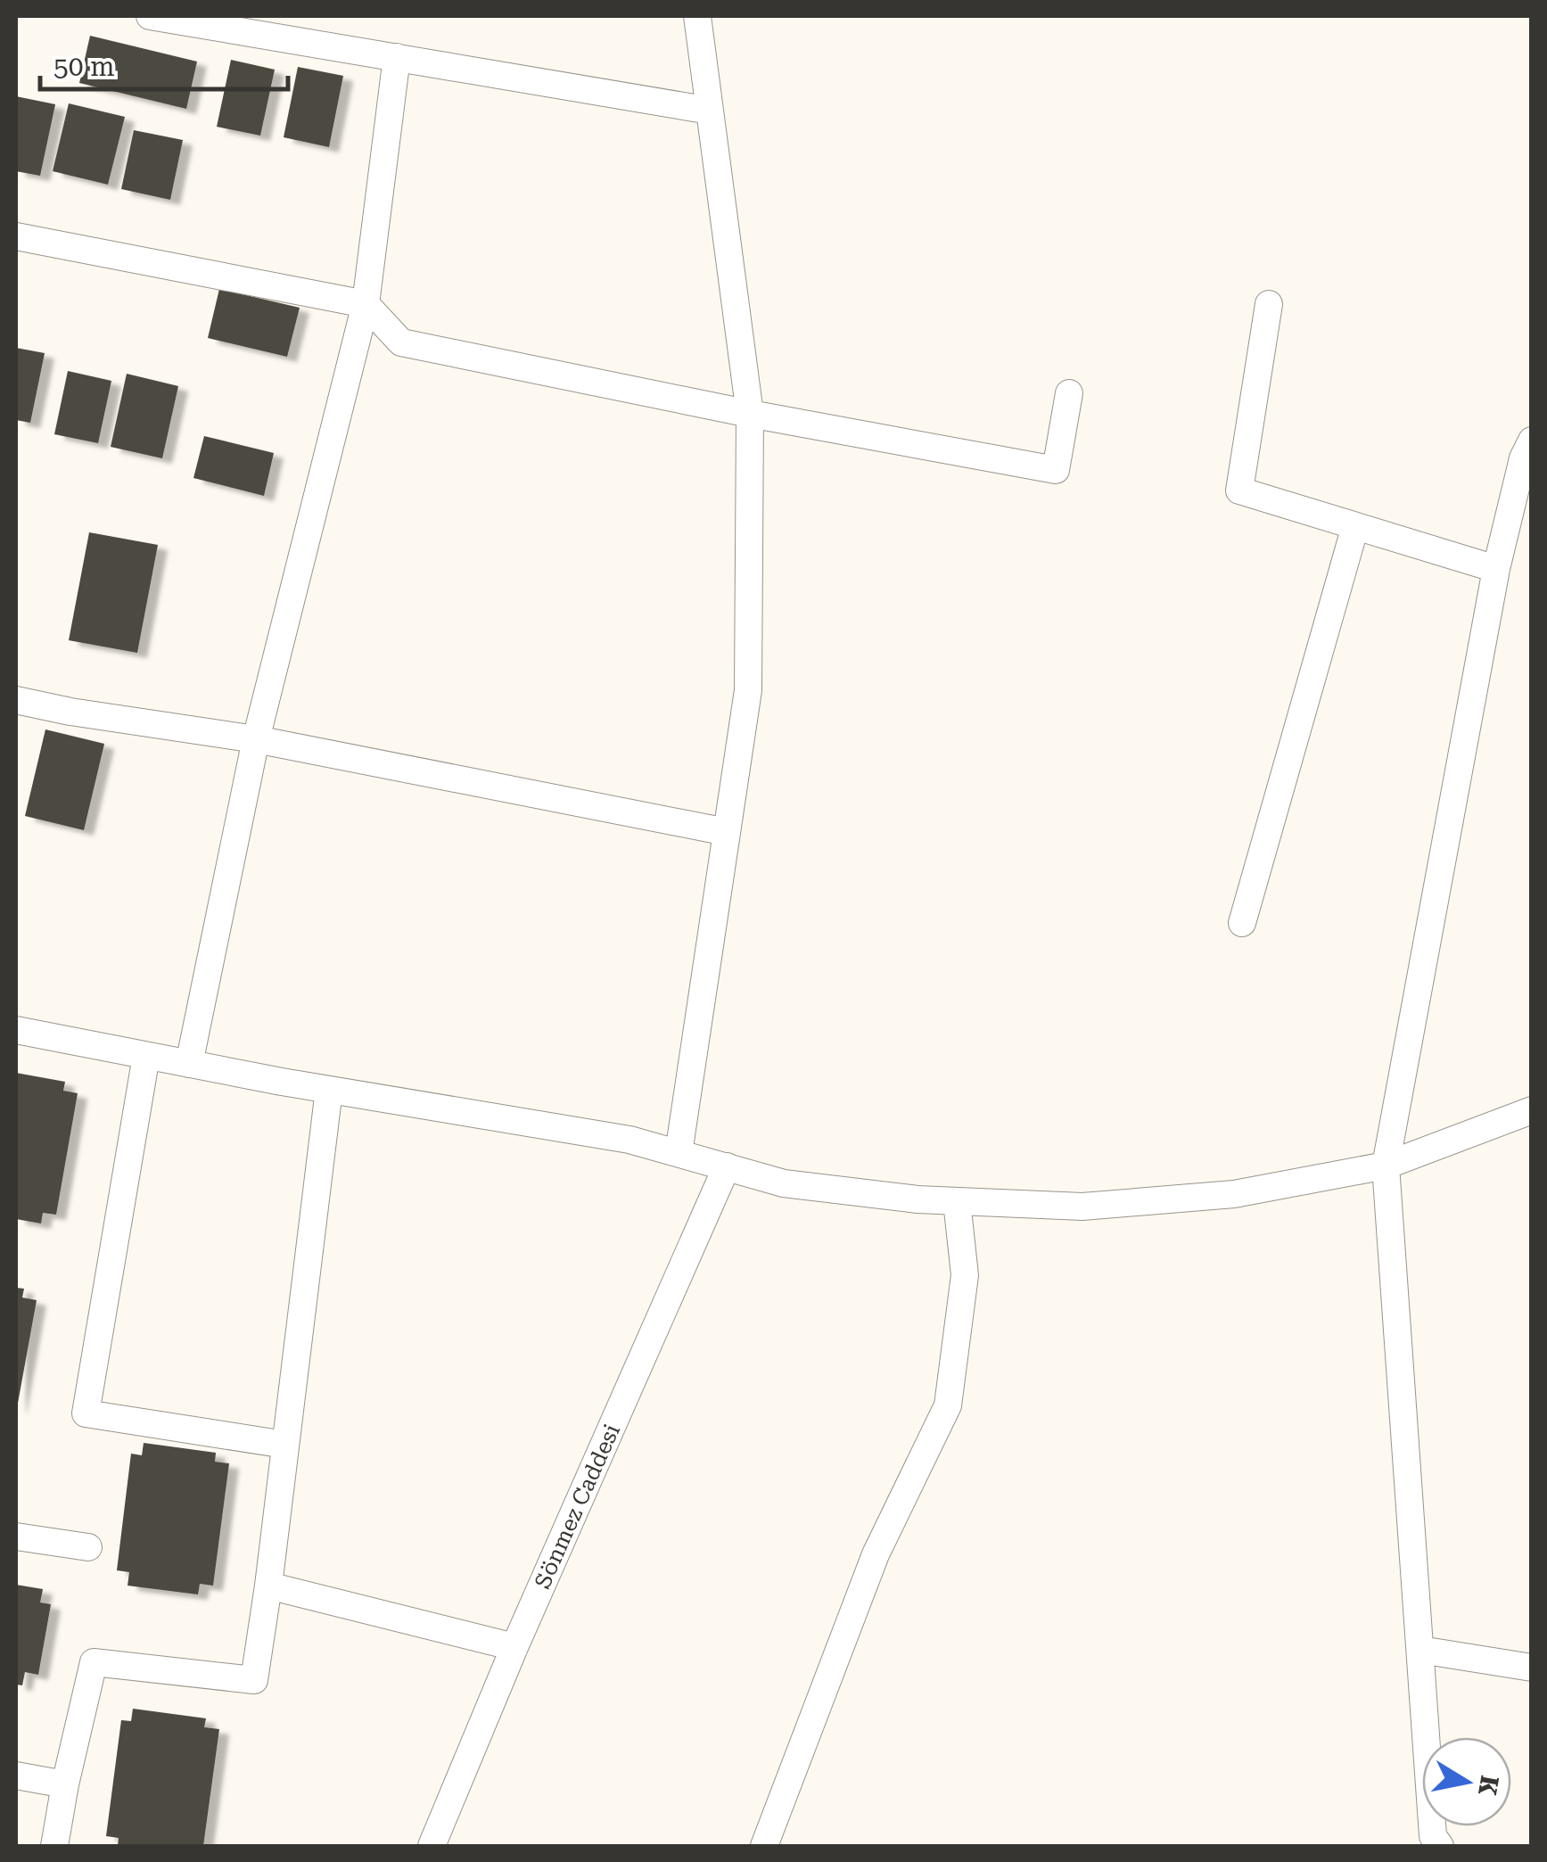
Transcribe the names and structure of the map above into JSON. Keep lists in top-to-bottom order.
{
  "streets": {
    "street": ["Sönmez Caddesi"]
  },
  "scale_bar": "50 m",
  "north": "right"
}
